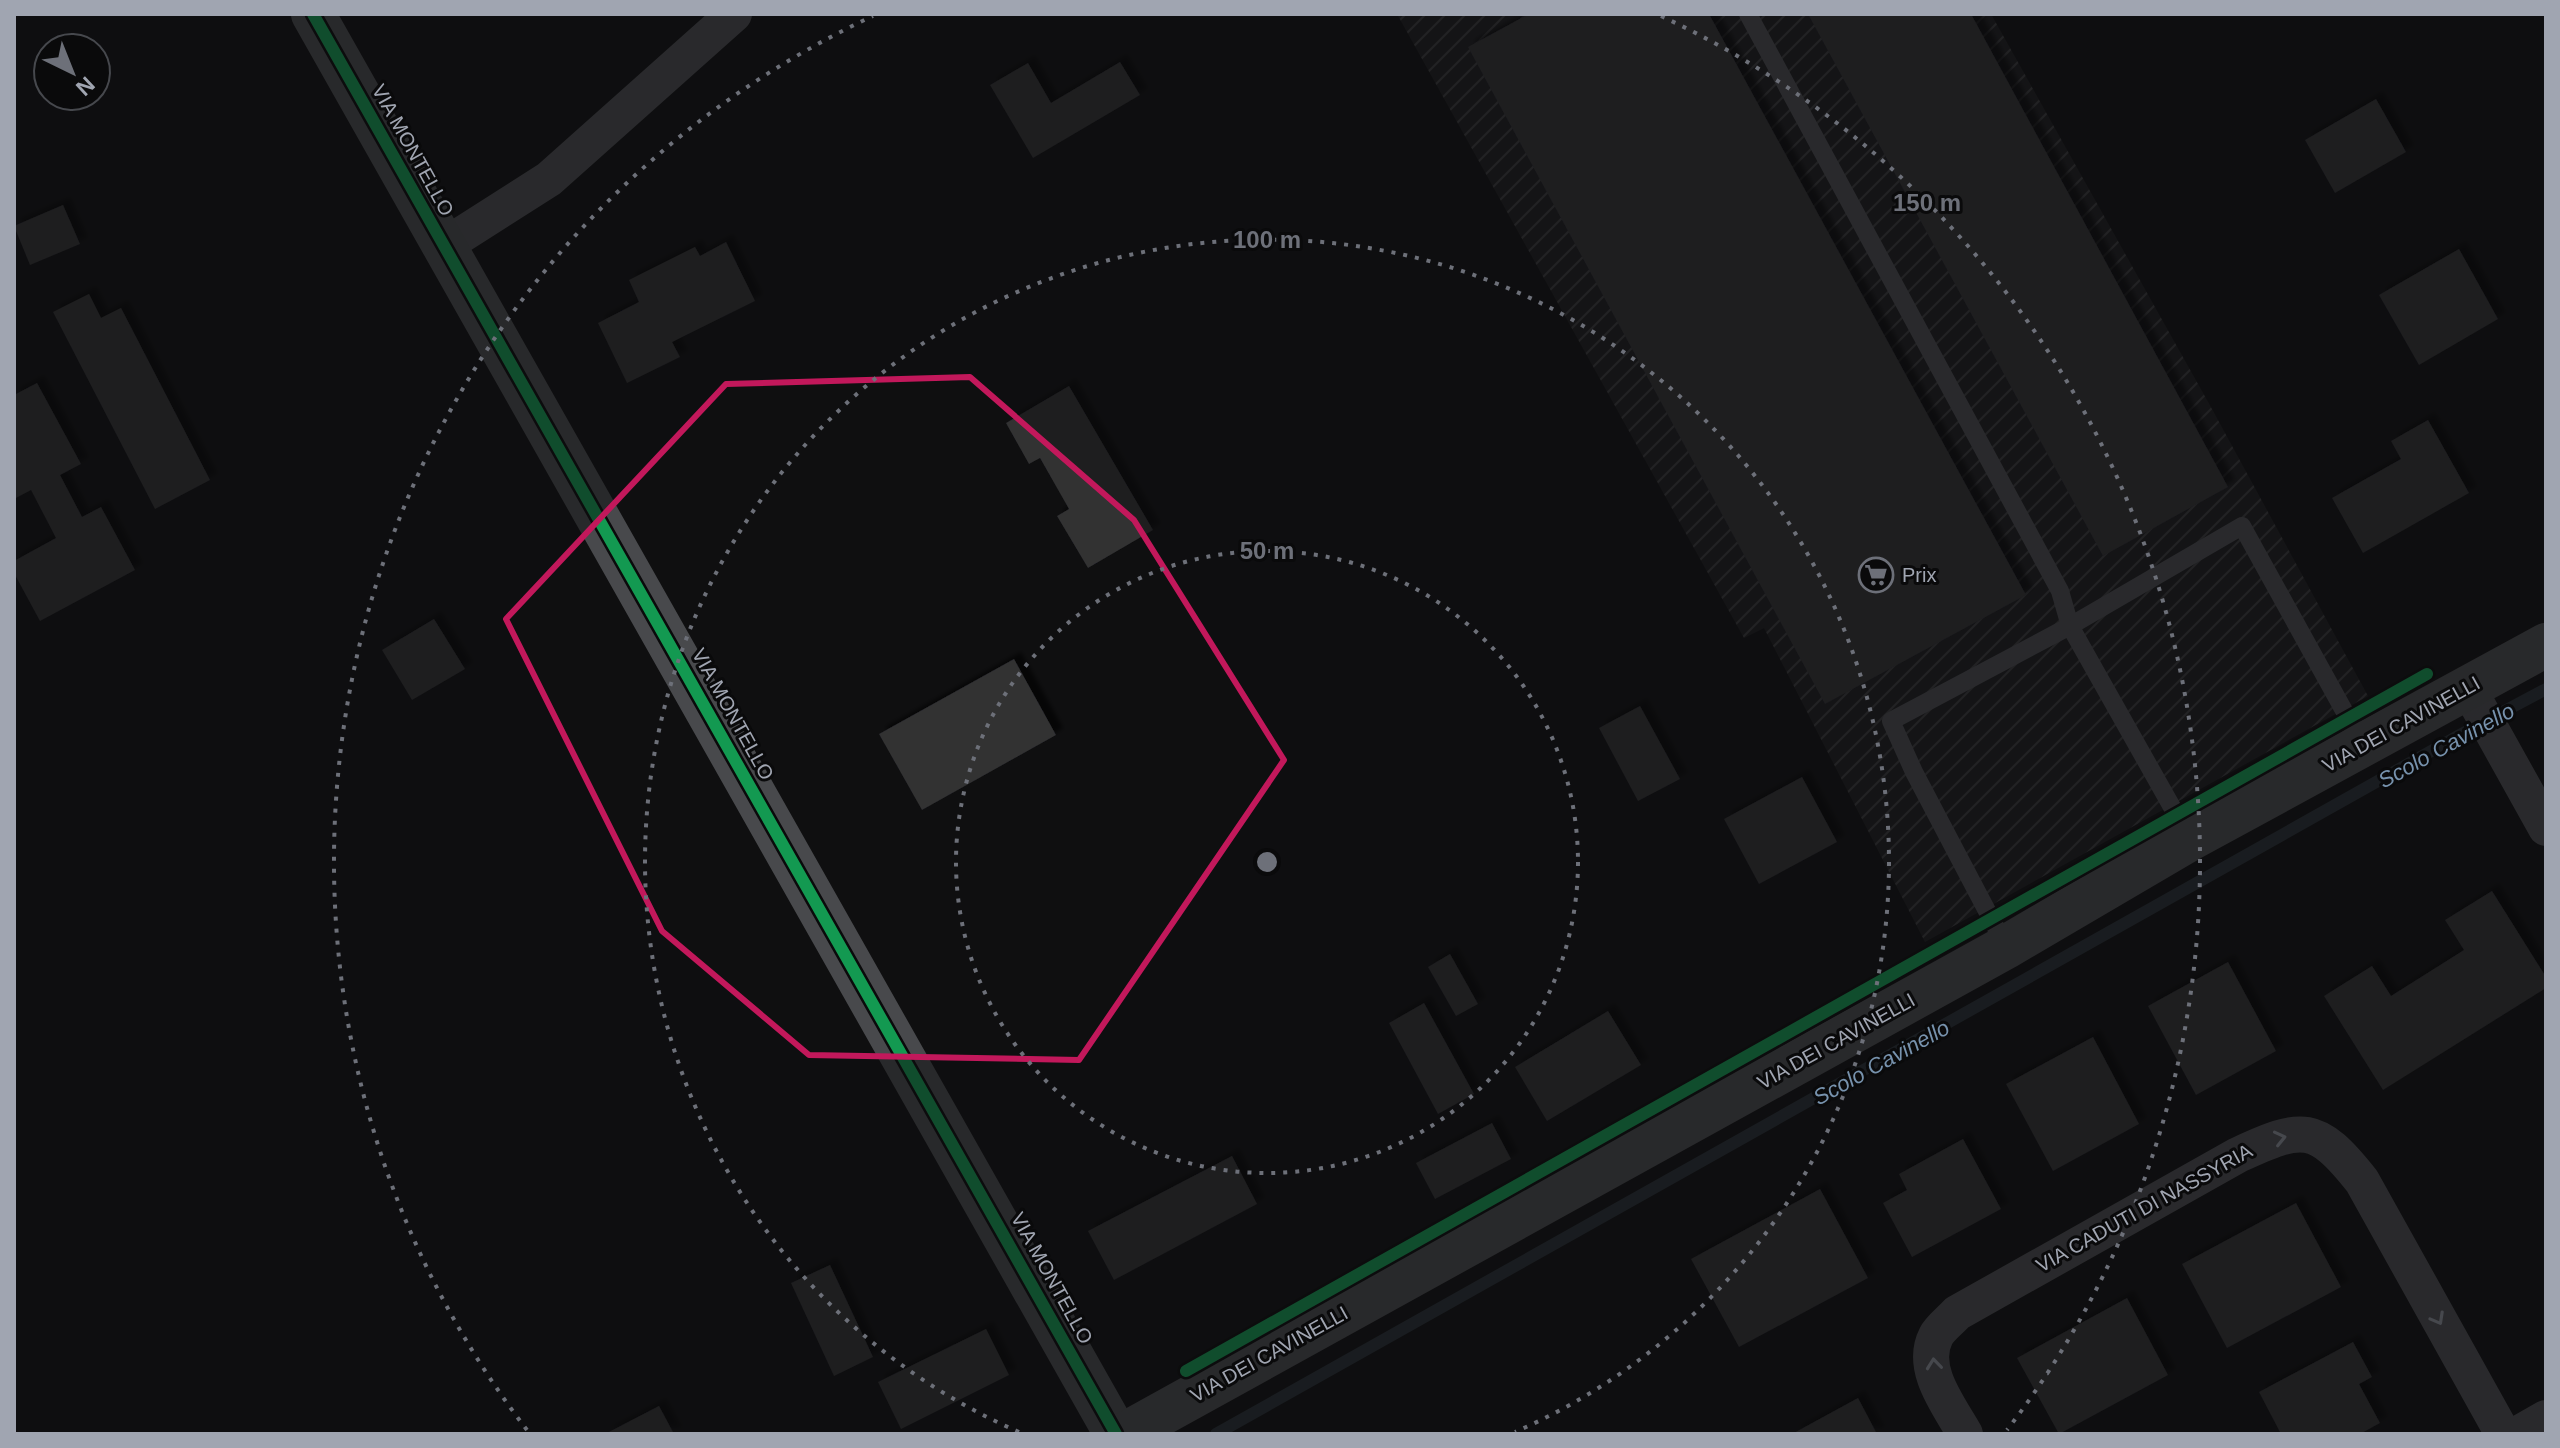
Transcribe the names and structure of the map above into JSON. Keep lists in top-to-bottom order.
{
  "streets": {
    "street": ["VIA MONTELLO", "VIA DEI CAVINELLI", "VIA CADUTI DI NASSYRIA"]
  },
  "water": ["Scolo Cavinello"],
  "places": {
    "supermarket": ["Prix"]
  },
  "north": "bottom right",
  "rings": ["150 m", "100 m", "50 m"]
}
